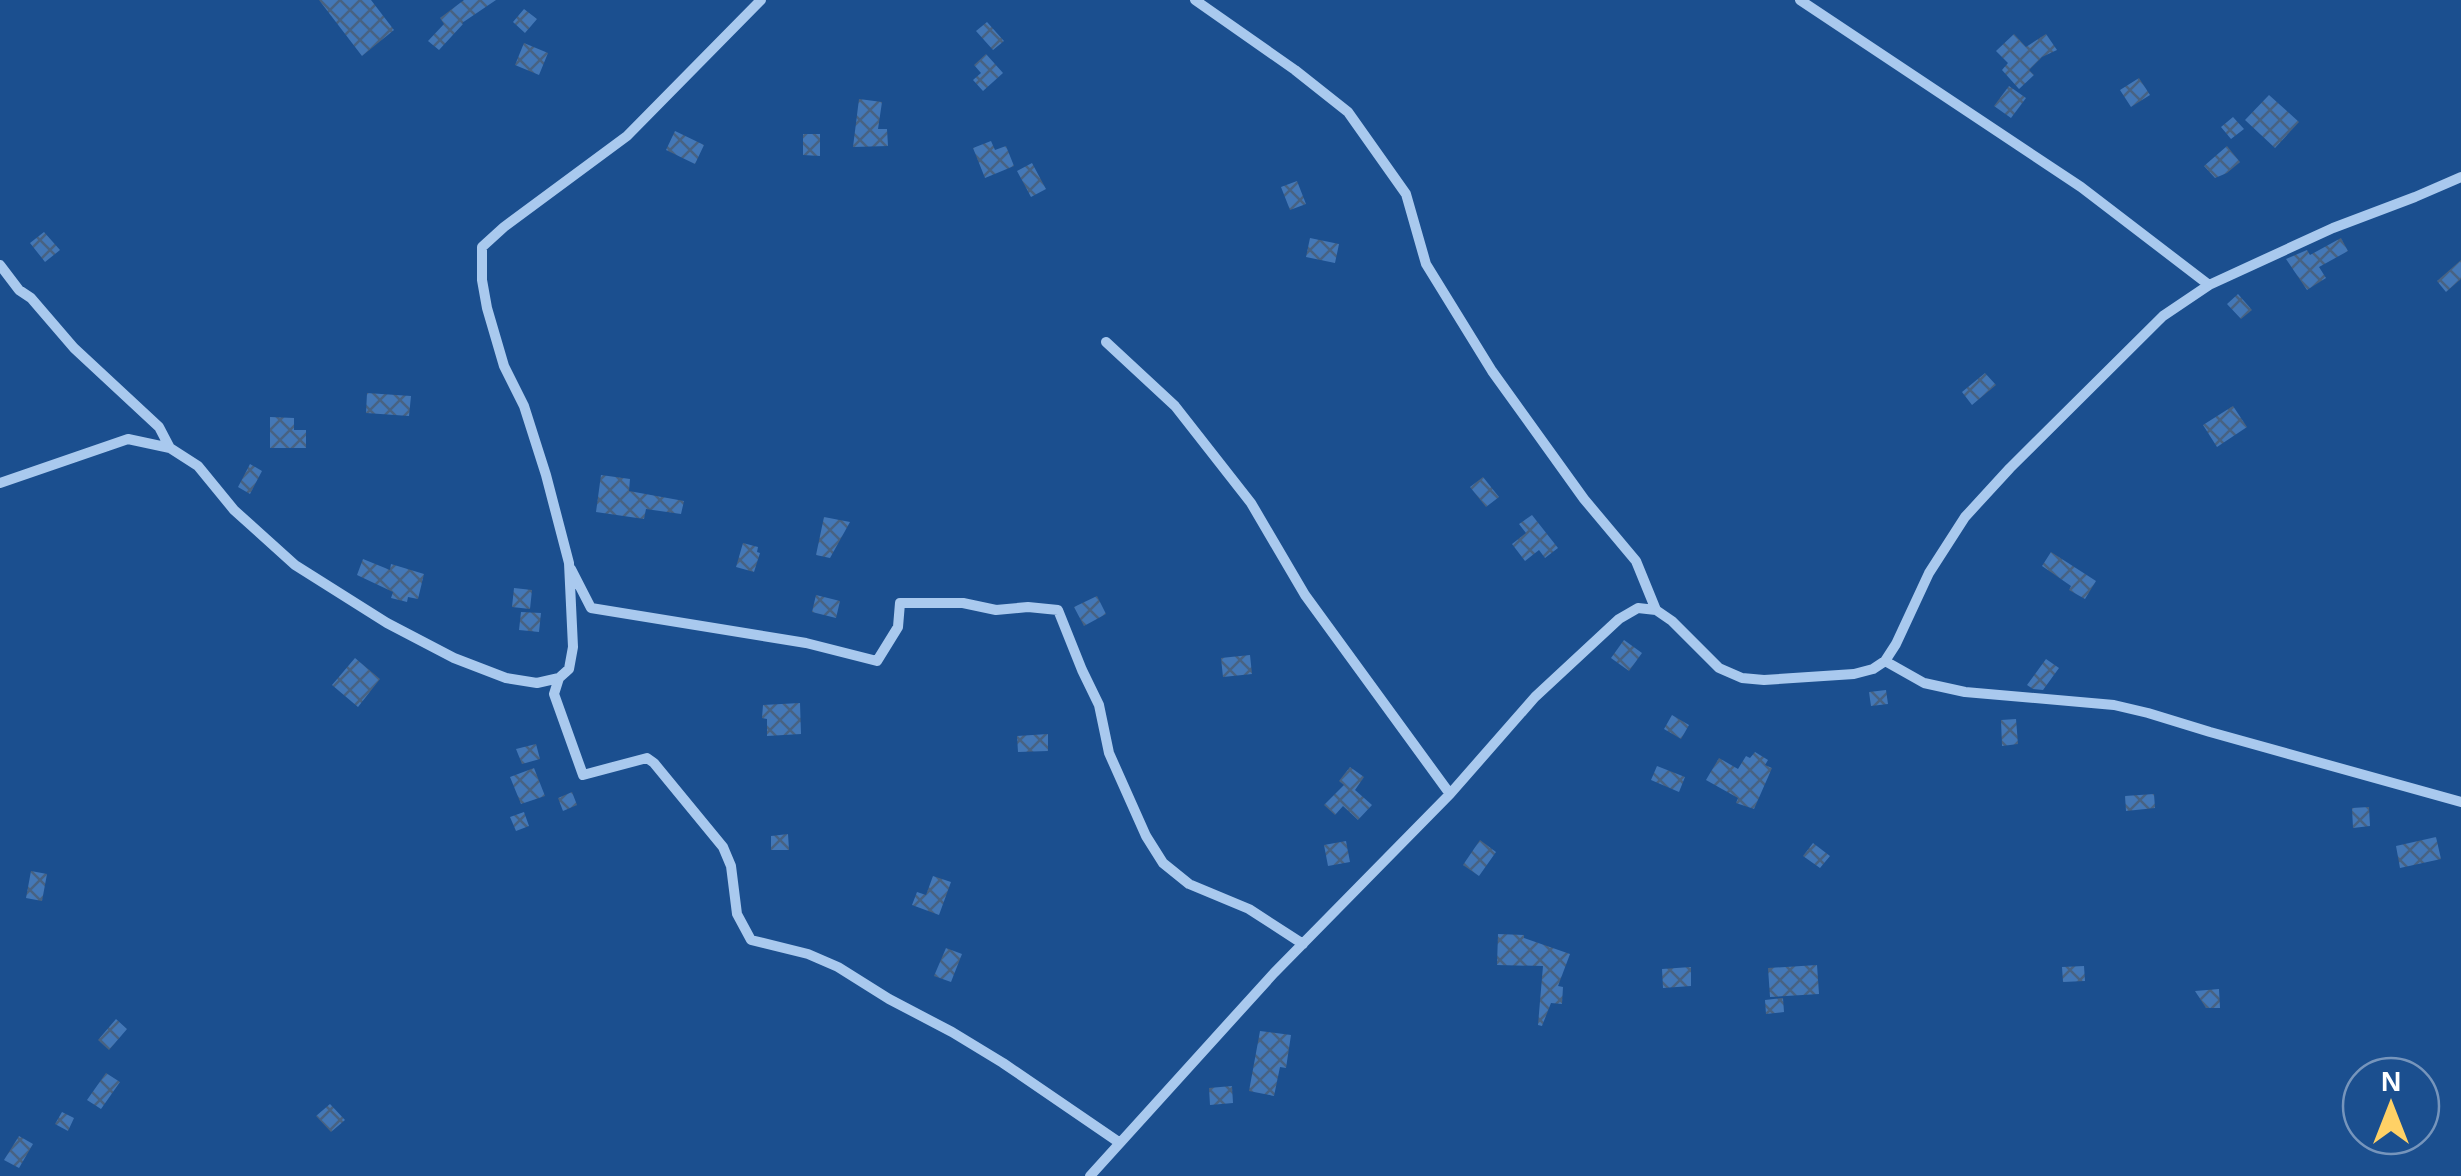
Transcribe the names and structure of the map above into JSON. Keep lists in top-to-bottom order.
{
  "north": "top"
}
